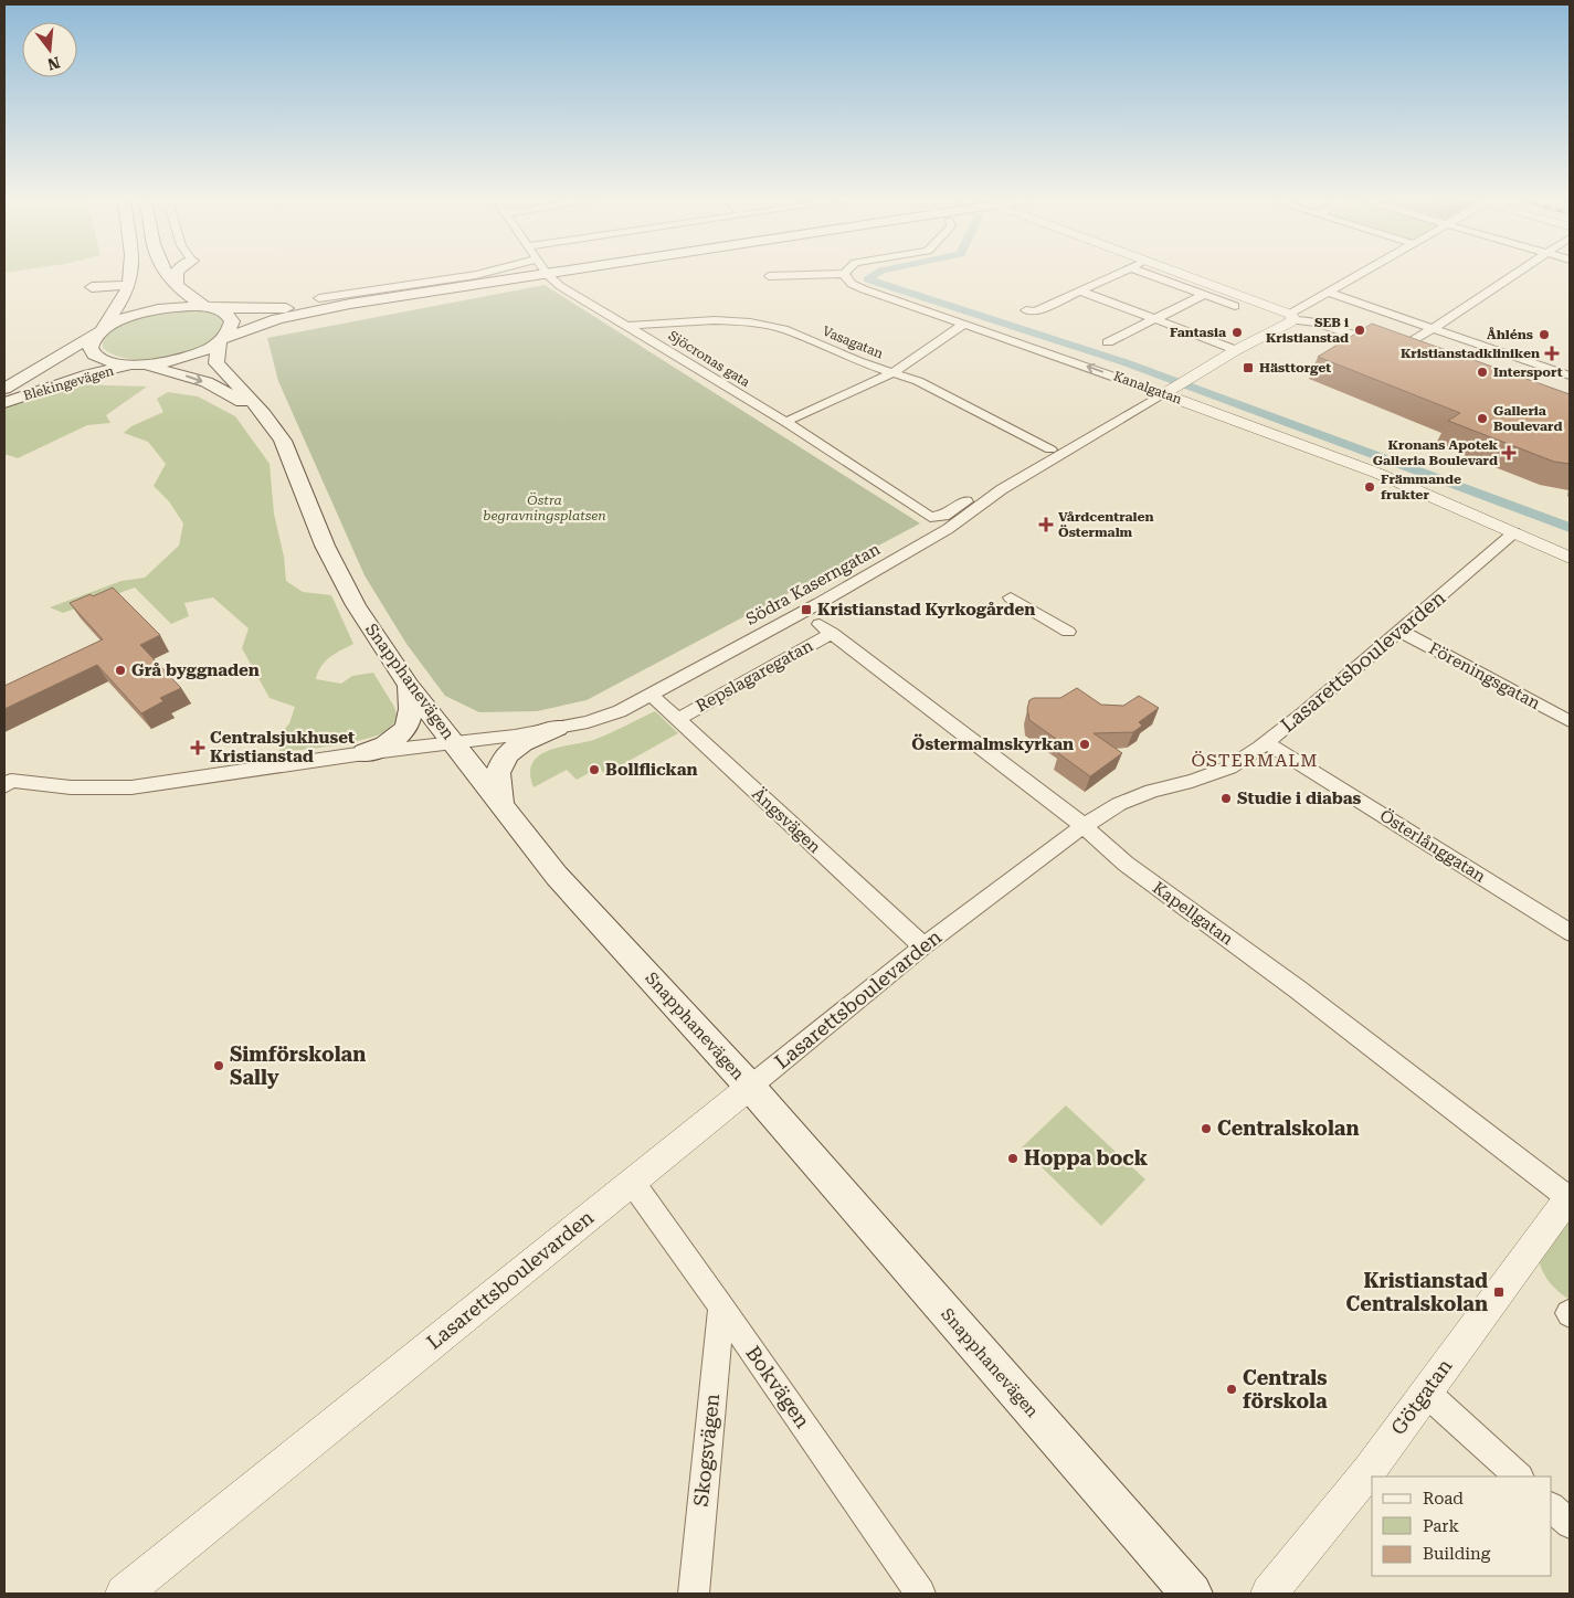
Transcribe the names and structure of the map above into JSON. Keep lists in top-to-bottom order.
{
  "streets": {
    "main road": ["Blekingevägen", "Snapphanevägen"],
    "street": [
      "Vasagatan",
      "Sjöcronas gata",
      "Kanalgatan",
      "Södra Kaserngatan",
      "Lasarettsboulevarden",
      "Repslagaregatan",
      "Föreningsgatan",
      "Ängsvägen",
      "Österlånggatan",
      "Kapellgatan",
      "Bokvägen",
      "Götgatan",
      "Skogsvägen"
    ]
  },
  "crossings": [
    ["Vasagatan", "Sjöcronas gata"],
    ["Vasagatan", "Södra Kaserngatan"],
    ["Sjöcronas gata", "Södra Kaserngatan"],
    ["Blekingevägen", "Snapphanevägen"],
    ["Kanalgatan", "Södra Kaserngatan"],
    ["Kanalgatan", "Lasarettsboulevarden"],
    ["Södra Kaserngatan", "Snapphanevägen"],
    ["Södra Kaserngatan", "Ängsvägen"],
    ["Lasarettsboulevarden", "Föreningsgatan"],
    ["Lasarettsboulevarden", "Snapphanevägen"],
    ["Lasarettsboulevarden", "Ängsvägen"],
    ["Lasarettsboulevarden", "Österlånggatan"],
    ["Lasarettsboulevarden", "Kapellgatan"],
    ["Lasarettsboulevarden", "Bokvägen"],
    ["Repslagaregatan", "Ängsvägen"],
    ["Repslagaregatan", "Kapellgatan"],
    ["Kapellgatan", "Götgatan"],
    ["Bokvägen", "Skogsvägen"]
  ],
  "districts": ["ÖSTERMALM"],
  "parks": ["Östra begravningsplatsen"],
  "places": {
    "other": [
      "SEB i Kristianstad",
      "Fantasia",
      "Åhléns",
      "Intersport",
      "Galleria Boulevard",
      "Främmande frukter",
      "Grå byggnaden",
      "Östermalmskyrkan",
      "Bollflickan",
      "Studie i diabas",
      "Simförskolan Sally",
      "Centralskolan",
      "Hoppa bock",
      "Centrals förskola"
    ],
    "health": [
      "Kristianstadkliniken",
      "Kronans Apotek Galleria Boulevard",
      "Vårdcentralen Östermalm",
      "Centralsjukhuset Kristianstad"
    ],
    "transit": ["Hästtorget", "Kristianstad Kyrkogården", "Kristianstad Centralskolan"]
  },
  "legend": ["Road", "Park", "Building"],
  "north": "bottom"
}
